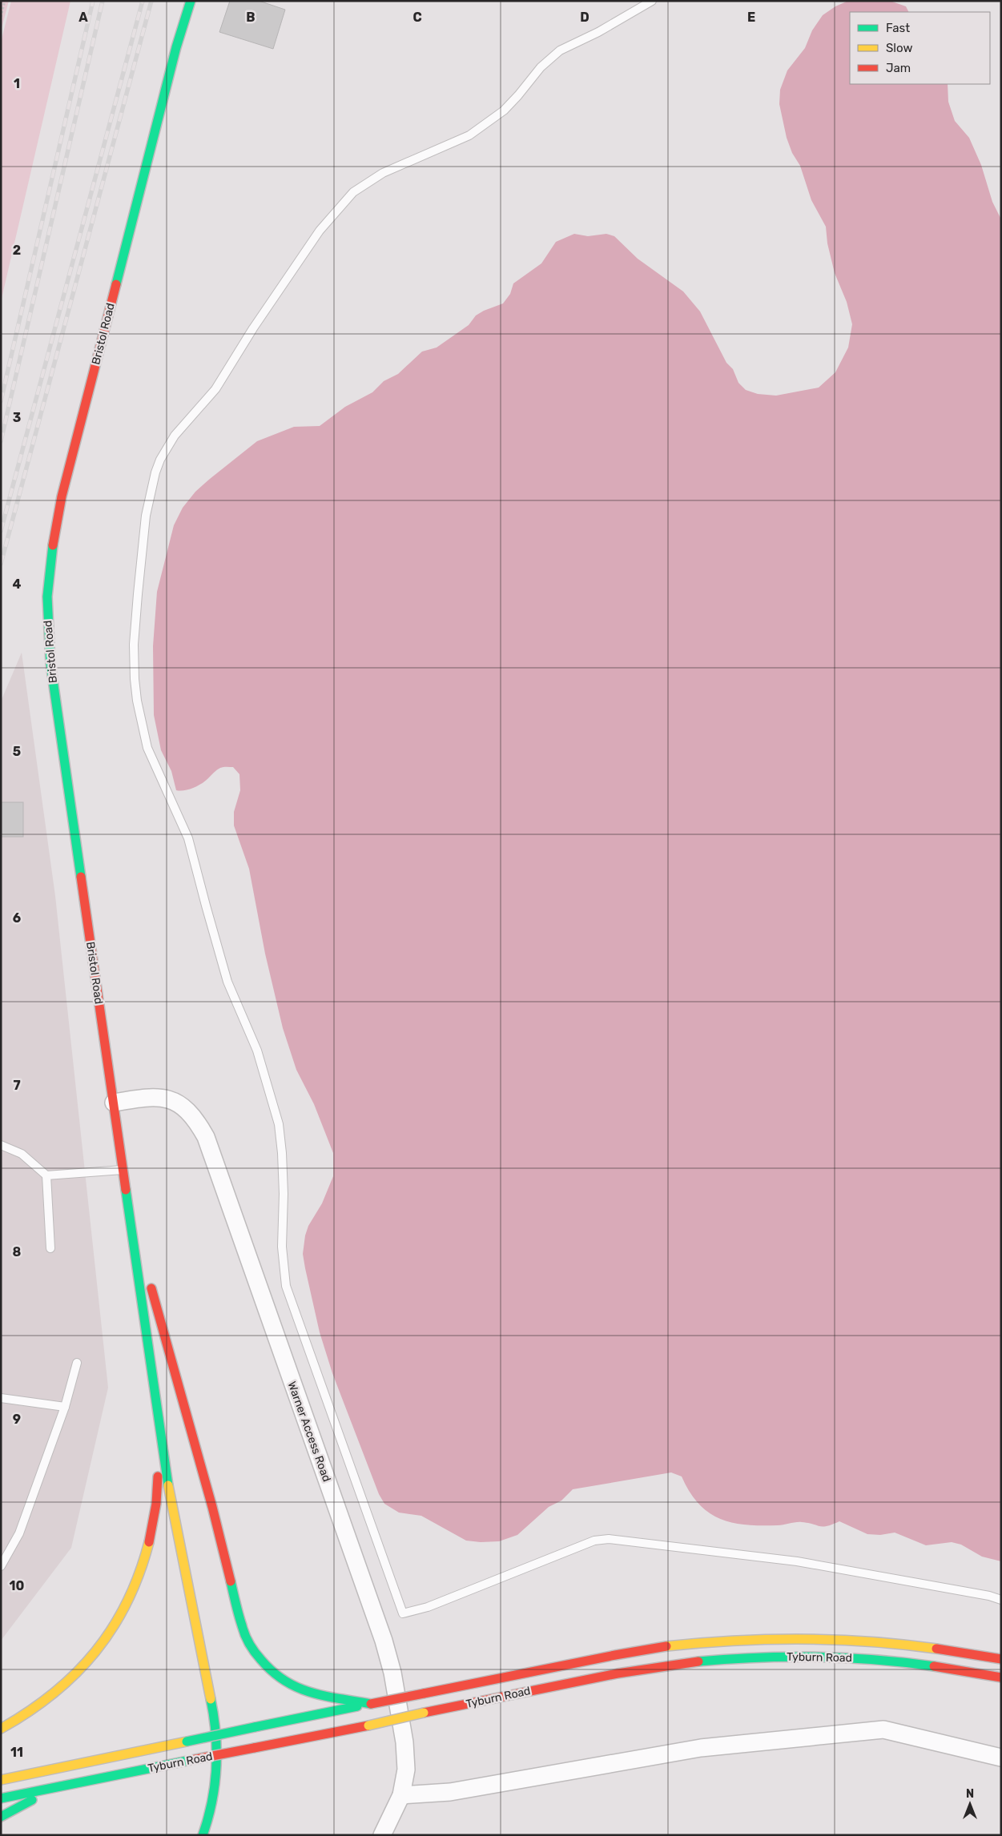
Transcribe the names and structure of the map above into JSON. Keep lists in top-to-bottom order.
{
  "streets": {
    "main road": ["Bristol Road", "Tyburn Road"],
    "street": ["Warner Access Road"]
  },
  "crossings": [
    ["Bristol Road", "Warner Access Road"]
  ],
  "legend": ["Fast", "Slow", "Jam"],
  "north": "top",
  "grid": {
    "columns": [
      "A",
      "B",
      "C",
      "D",
      "E"
    ],
    "rows": [
      "1",
      "2",
      "3",
      "4",
      "5",
      "6",
      "7",
      "8",
      "9",
      "10",
      "11"
    ]
  }
}
